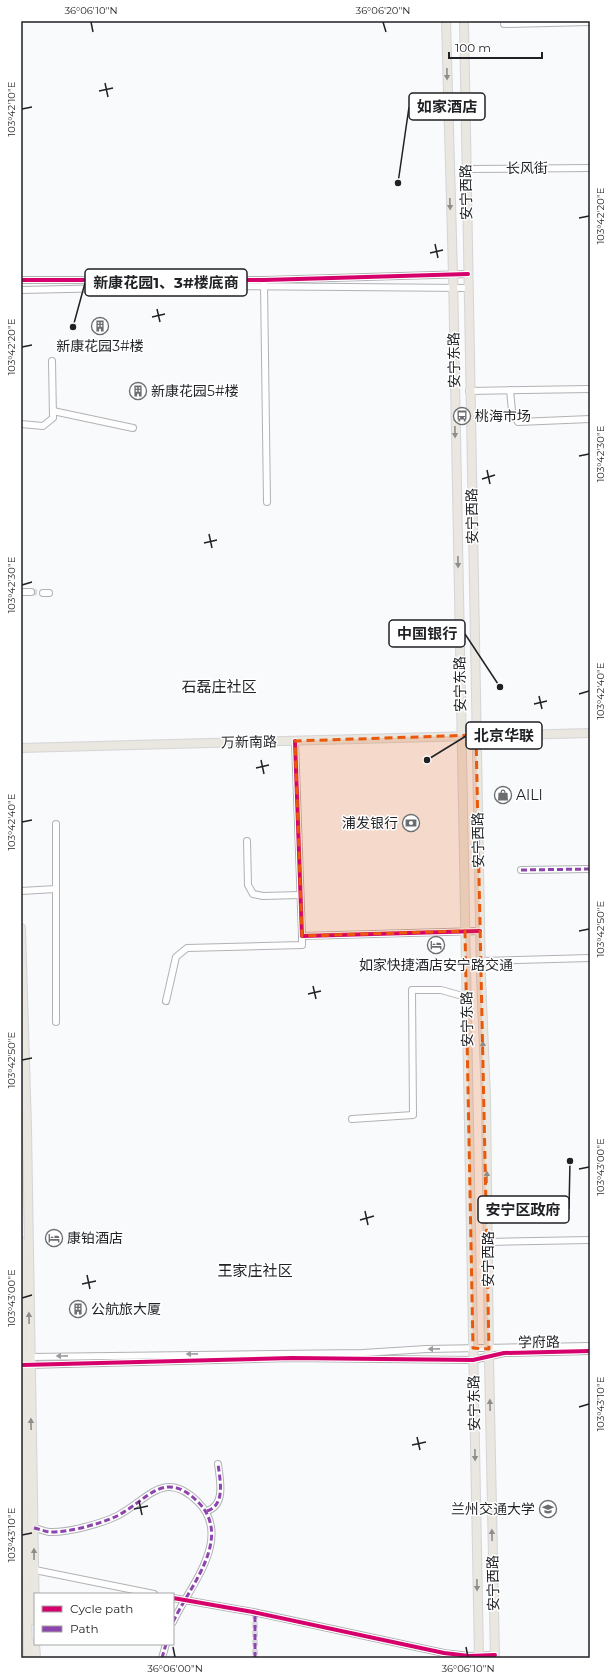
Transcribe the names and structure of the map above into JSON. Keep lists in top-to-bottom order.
{
  "streets": {
    "main road": ["安宁西路", "安宁东路", "万新南路"],
    "street": ["长风街", "学府路"]
  },
  "crossings": [
    ["长风街", "安宁西路"],
    ["安宁西路", "万新南路"],
    ["安宁西路", "学府路"],
    ["安宁东路", "万新南路"],
    ["安宁东路", "学府路"]
  ],
  "one_way": ["安宁东路"],
  "districts": ["石磊庄社区", "王家庄社区"],
  "places": {
    "other": [
      "如家酒店",
      "新康花园1、3#楼底商",
      "中国银行",
      "北京华联",
      "安宁区政府"
    ],
    "building": ["新康花园3#楼", "新康花园5#楼", "公航旅大厦"],
    "bus stop": ["桃海市场"],
    "shop": ["AILI"],
    "bank": ["浦发银行"],
    "hotel": ["如家快捷酒店安宁路交通", "康铂酒店"],
    "school or university": ["兰州交通大学"]
  },
  "legend": ["Cycle path", "Path"],
  "scale_bar": "100 m",
  "coordinates": [
    "36°06'10\"N",
    "36°06'20\"N",
    "103°42'10\"E",
    "103°42'20\"E",
    "103°42'30\"E",
    "103°42'40\"E",
    "103°42'50\"E",
    "103°43'00\"E",
    "103°43'10\"E",
    "36°06'00\"N"
  ]
}
